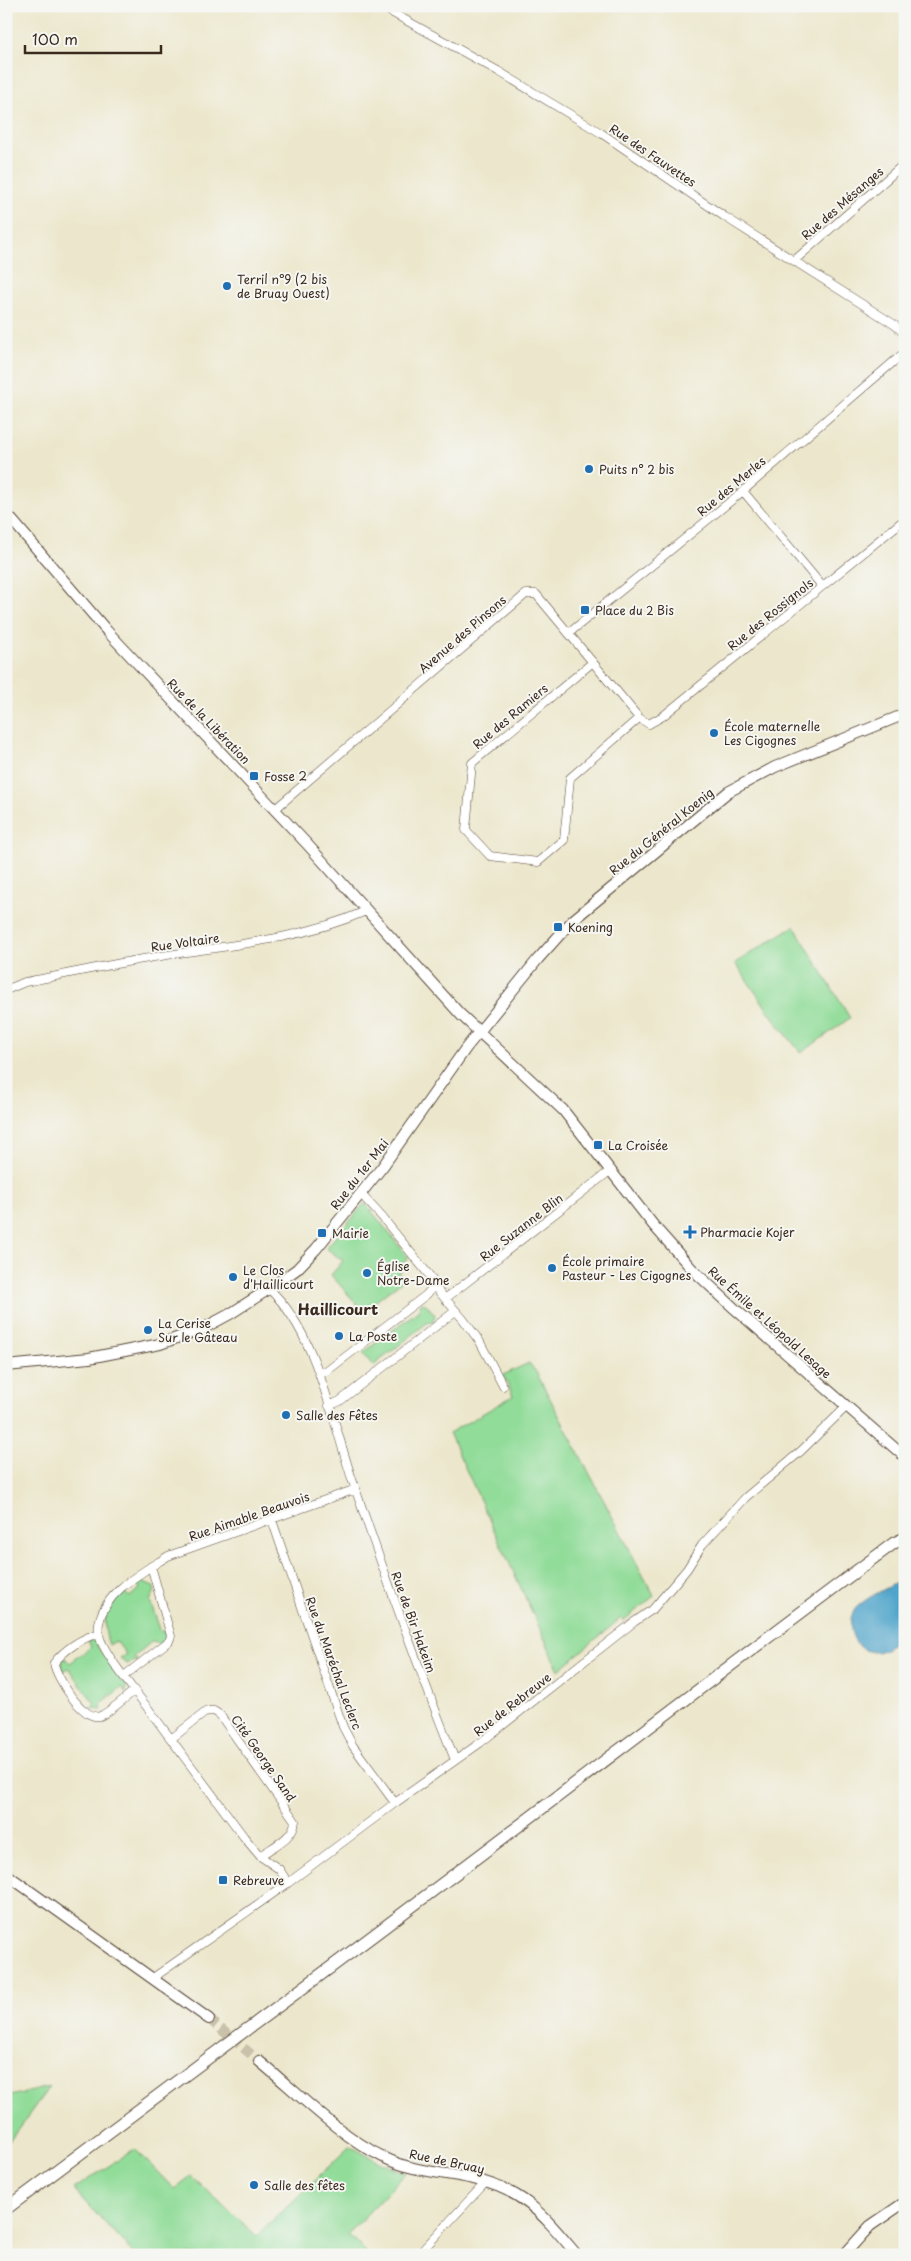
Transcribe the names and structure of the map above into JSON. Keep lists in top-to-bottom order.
{
  "streets": {
    "street": [
      "Rue des Fauvettes",
      "Rue des Mésanges",
      "Rue des Merles",
      "Rue des Rossignols",
      "Avenue des Pinsons",
      "Rue des Ramiers",
      "Rue de la Libération",
      "Rue du Général Koenig",
      "Rue Voltaire",
      "Rue du 1er Mai",
      "Rue Suzanne Blin",
      "Rue Émile et Léopold Lesage",
      "Rue Aimable Beauvois",
      "Rue de Bir Hakeim",
      "Rue du Maréchal Leclerc",
      "Rue de Rebreuve",
      "Cité George Sand",
      "Rue de Bruay"
    ]
  },
  "crossings": [
    ["Rue des Fauvettes", "Rue des Mésanges"],
    ["Rue des Merles", "Avenue des Pinsons"],
    ["Rue des Rossignols", "Avenue des Pinsons"],
    ["Avenue des Pinsons", "Rue des Ramiers"],
    ["Avenue des Pinsons", "Rue de la Libération"],
    ["Rue de la Libération", "Rue du Général Koenig"],
    ["Rue de la Libération", "Rue Voltaire"],
    ["Rue de la Libération", "Rue du 1er Mai"],
    ["Rue de la Libération", "Rue Émile et Léopold Lesage"],
    ["Rue du Général Koenig", "Rue du 1er Mai"],
    ["Rue du Général Koenig", "Rue Émile et Léopold Lesage"],
    ["Rue du 1er Mai", "Rue Émile et Léopold Lesage"],
    ["Rue du 1er Mai", "Rue de Bir Hakeim"],
    ["Rue Suzanne Blin", "Rue Émile et Léopold Lesage"],
    ["Rue Émile et Léopold Lesage", "Rue de Rebreuve"],
    ["Rue Aimable Beauvois", "Rue de Bir Hakeim"],
    ["Rue Aimable Beauvois", "Rue du Maréchal Leclerc"],
    ["Rue de Bir Hakeim", "Rue de Rebreuve"],
    ["Rue du Maréchal Leclerc", "Rue de Rebreuve"]
  ],
  "districts": ["Haillicourt"],
  "places": {
    "other": [
      "Terril n°9 (2 bis de Bruay Ouest)",
      "Puits n° 2 bis",
      "École maternelle Les Cigognes",
      "École primaire Pasteur - Les Cigognes",
      "Église Notre-Dame",
      "Le Clos d'Haillicourt",
      "La Cerise Sur le Gâteau",
      "La Poste",
      "Salle des Fêtes",
      "Salle des fêtes"
    ],
    "transit": [
      "Place du 2 Bis",
      "Fosse 2",
      "Koening",
      "La Croisée",
      "Mairie",
      "Rebreuve"
    ],
    "health": ["Pharmacie Kojer"]
  },
  "scale_bar": "100 m"
}
